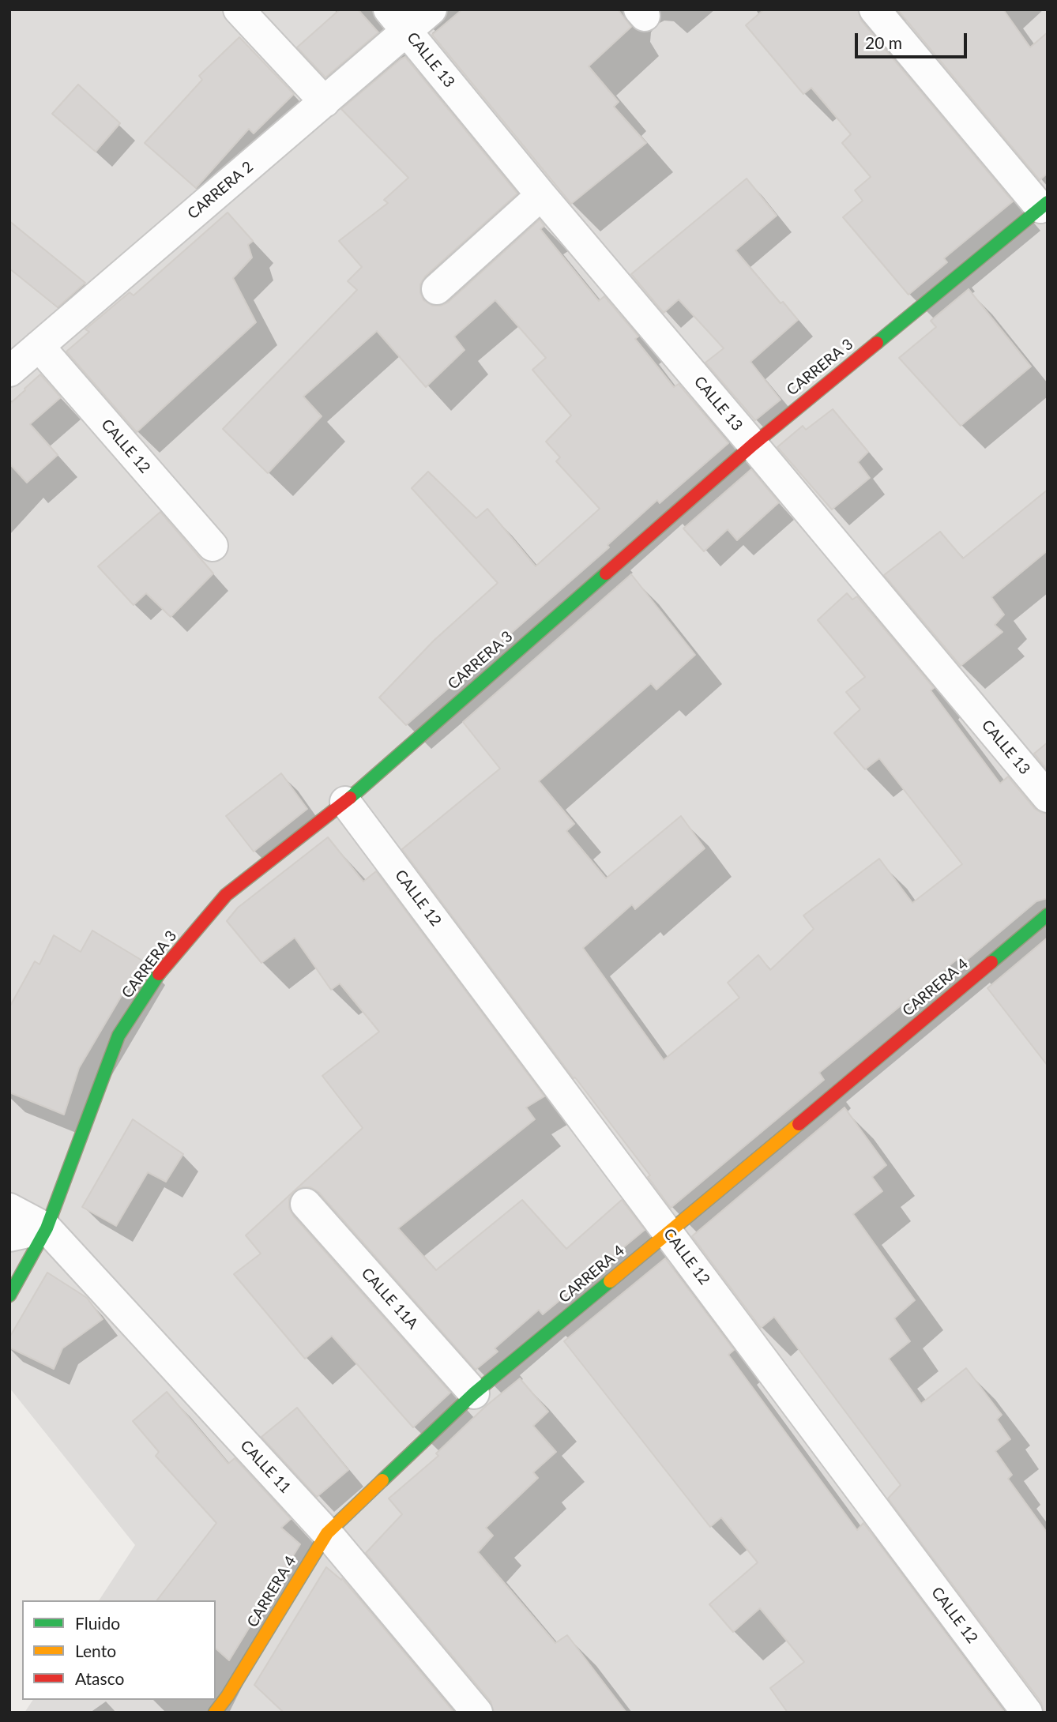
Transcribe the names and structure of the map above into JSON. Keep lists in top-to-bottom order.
{
  "streets": {
    "street": [
      "CALLE 13",
      "CARRERA 2",
      "CARRERA 3",
      "CALLE 12",
      "CARRERA 4",
      "CALLE 11A",
      "CALLE 11"
    ]
  },
  "crossings": [
    ["CALLE 13", "CARRERA 2"],
    ["CALLE 13", "CARRERA 3"],
    ["CARRERA 2", "CALLE 12"],
    ["CARRERA 3", "CALLE 12"],
    ["CARRERA 3", "CALLE 11"],
    ["CALLE 12", "CARRERA 4"],
    ["CARRERA 4", "CALLE 11A"],
    ["CARRERA 4", "CALLE 11"]
  ],
  "legend": ["Fluido", "Lento", "Atasco"],
  "scale_bar": "20 m"
}
